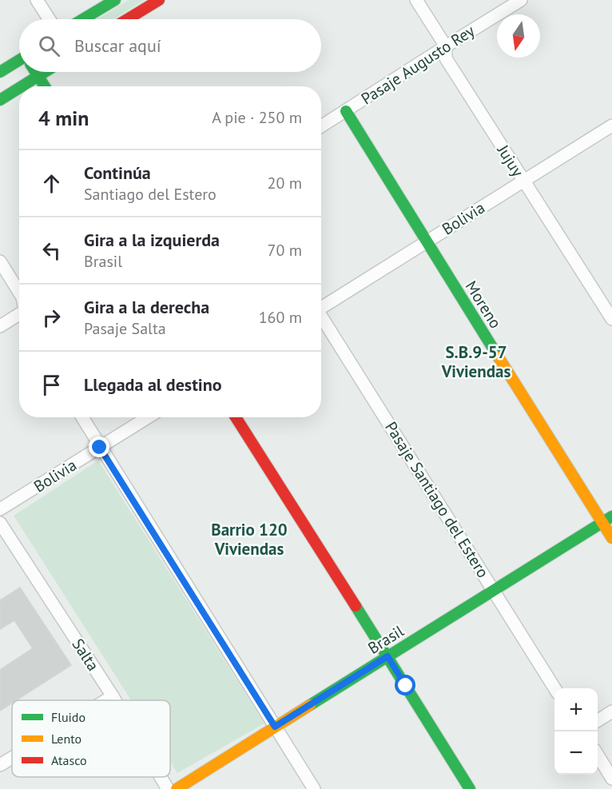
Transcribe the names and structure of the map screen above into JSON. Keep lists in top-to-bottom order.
{
  "streets": {
    "street": [
      "Pasaje Augusto Rey",
      "Jujuy",
      "Bolivia",
      "Moreno",
      "Pasaje Santiago del Estero",
      "Brasil",
      "Salta"
    ]
  },
  "crossings": [
    ["Pasaje Augusto Rey", "Jujuy"],
    ["Pasaje Augusto Rey", "Moreno"],
    ["Jujuy", "Bolivia"],
    ["Bolivia", "Moreno"],
    ["Moreno", "Brasil"],
    ["Pasaje Santiago del Estero", "Brasil"]
  ],
  "districts": ["S.B.9-57 Viviendas", "Barrio 120 Viviendas"],
  "legend": ["Fluido", "Lento", "Atasco"],
  "north": "bottom",
  "page": {
    "search": "Buscar aquí",
    "heading": ["4 min", "A pie · 250 m"],
    "list": [
      ["Continúa", "Santiago del Estero", "20 m"],
      ["Gira a la izquierda", "Brasil", "70 m"],
      ["Gira a la derecha", "Pasaje Salta", "160 m"],
      "Llegada al destino"
    ],
    "map_buttons": ["+", "−"]
  }
}
